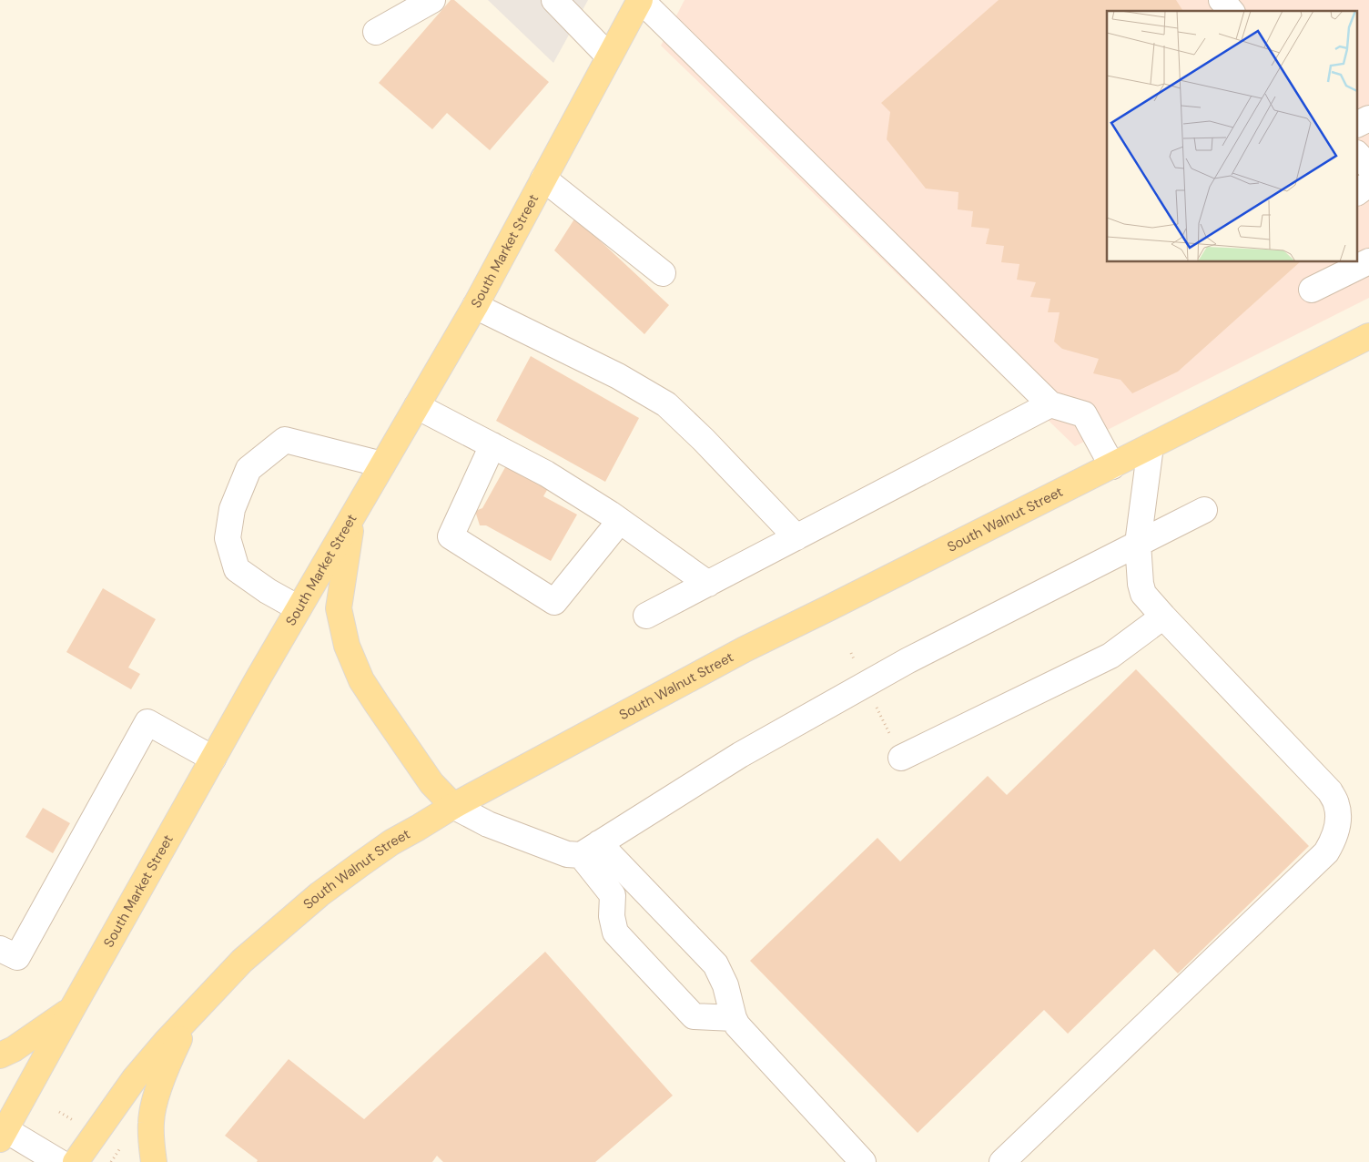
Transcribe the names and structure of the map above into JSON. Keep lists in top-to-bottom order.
{
  "streets": {
    "main road": ["South Market Street", "South Walnut Street"]
  }
}
